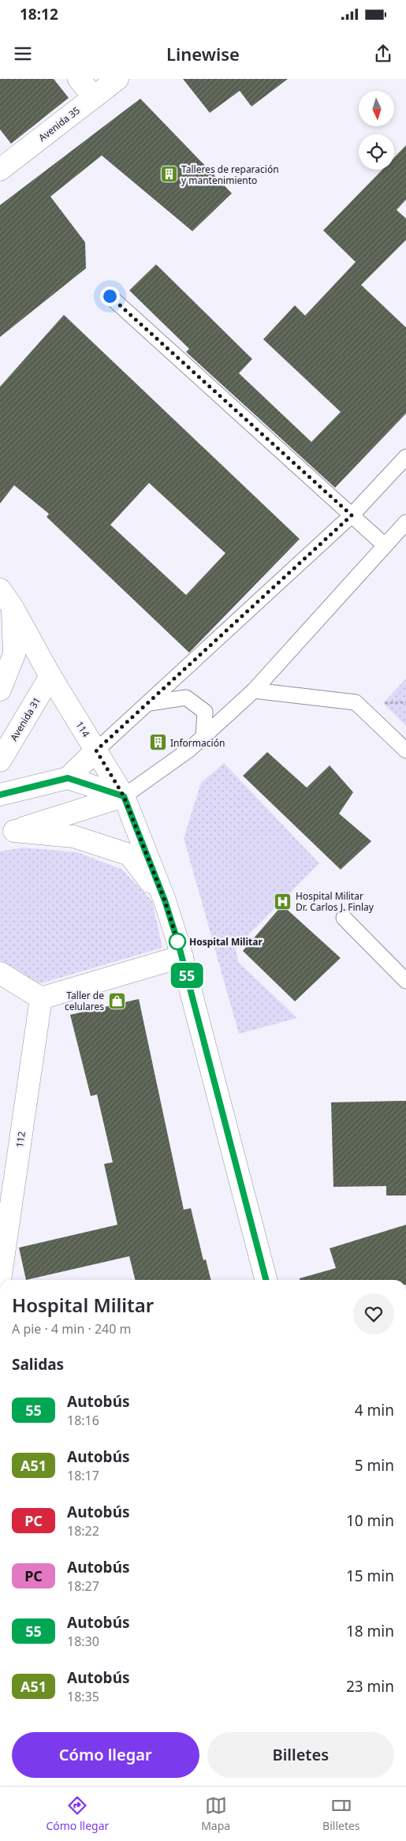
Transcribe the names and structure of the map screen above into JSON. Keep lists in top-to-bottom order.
{
  "streets": {
    "main road": [
      "Avenida 35",
      "Avenida 31",
      "114",
      "112"
    ]
  },
  "crossings": [
    ["Avenida 31", "114"]
  ],
  "places": {
    "building": ["Talleres de reparación y mantenimiento", "Información"],
    "hospital": ["Hospital Militar Dr. Carlos J. Finlay"],
    "other": ["Hospital Militar"],
    "shop": ["Taller de celulares"]
  },
  "lines": ["bus line 55"],
  "north": "bottom",
  "page": {
    "status": "18:12",
    "header": "Linewise",
    "on_map": "55",
    "heading": [
      ["Hospital Militar", "A pie · 4 min · 240 m"],
      "Salidas"
    ],
    "list": [
      {
        "mark": "55",
        "name": "Autobús",
        "note": "18:16",
        "value": "4 min"
      },
      {
        "mark": "A51",
        "name": "Autobús",
        "note": "18:17",
        "value": "5 min"
      },
      {
        "mark": "PC",
        "name": "Autobús",
        "note": "18:22",
        "value": "10 min"
      },
      {
        "mark": "PC",
        "name": "Autobús",
        "note": "18:27",
        "value": "15 min"
      },
      {
        "mark": "55",
        "name": "Autobús",
        "note": "18:30",
        "value": "18 min"
      },
      {
        "mark": "A51",
        "name": "Autobús",
        "note": "18:35",
        "value": "23 min"
      }
    ],
    "buttons": ["Cómo llegar", "Billetes"],
    "tabs": ["Cómo llegar", "Mapa", "Billetes"]
  }
}
